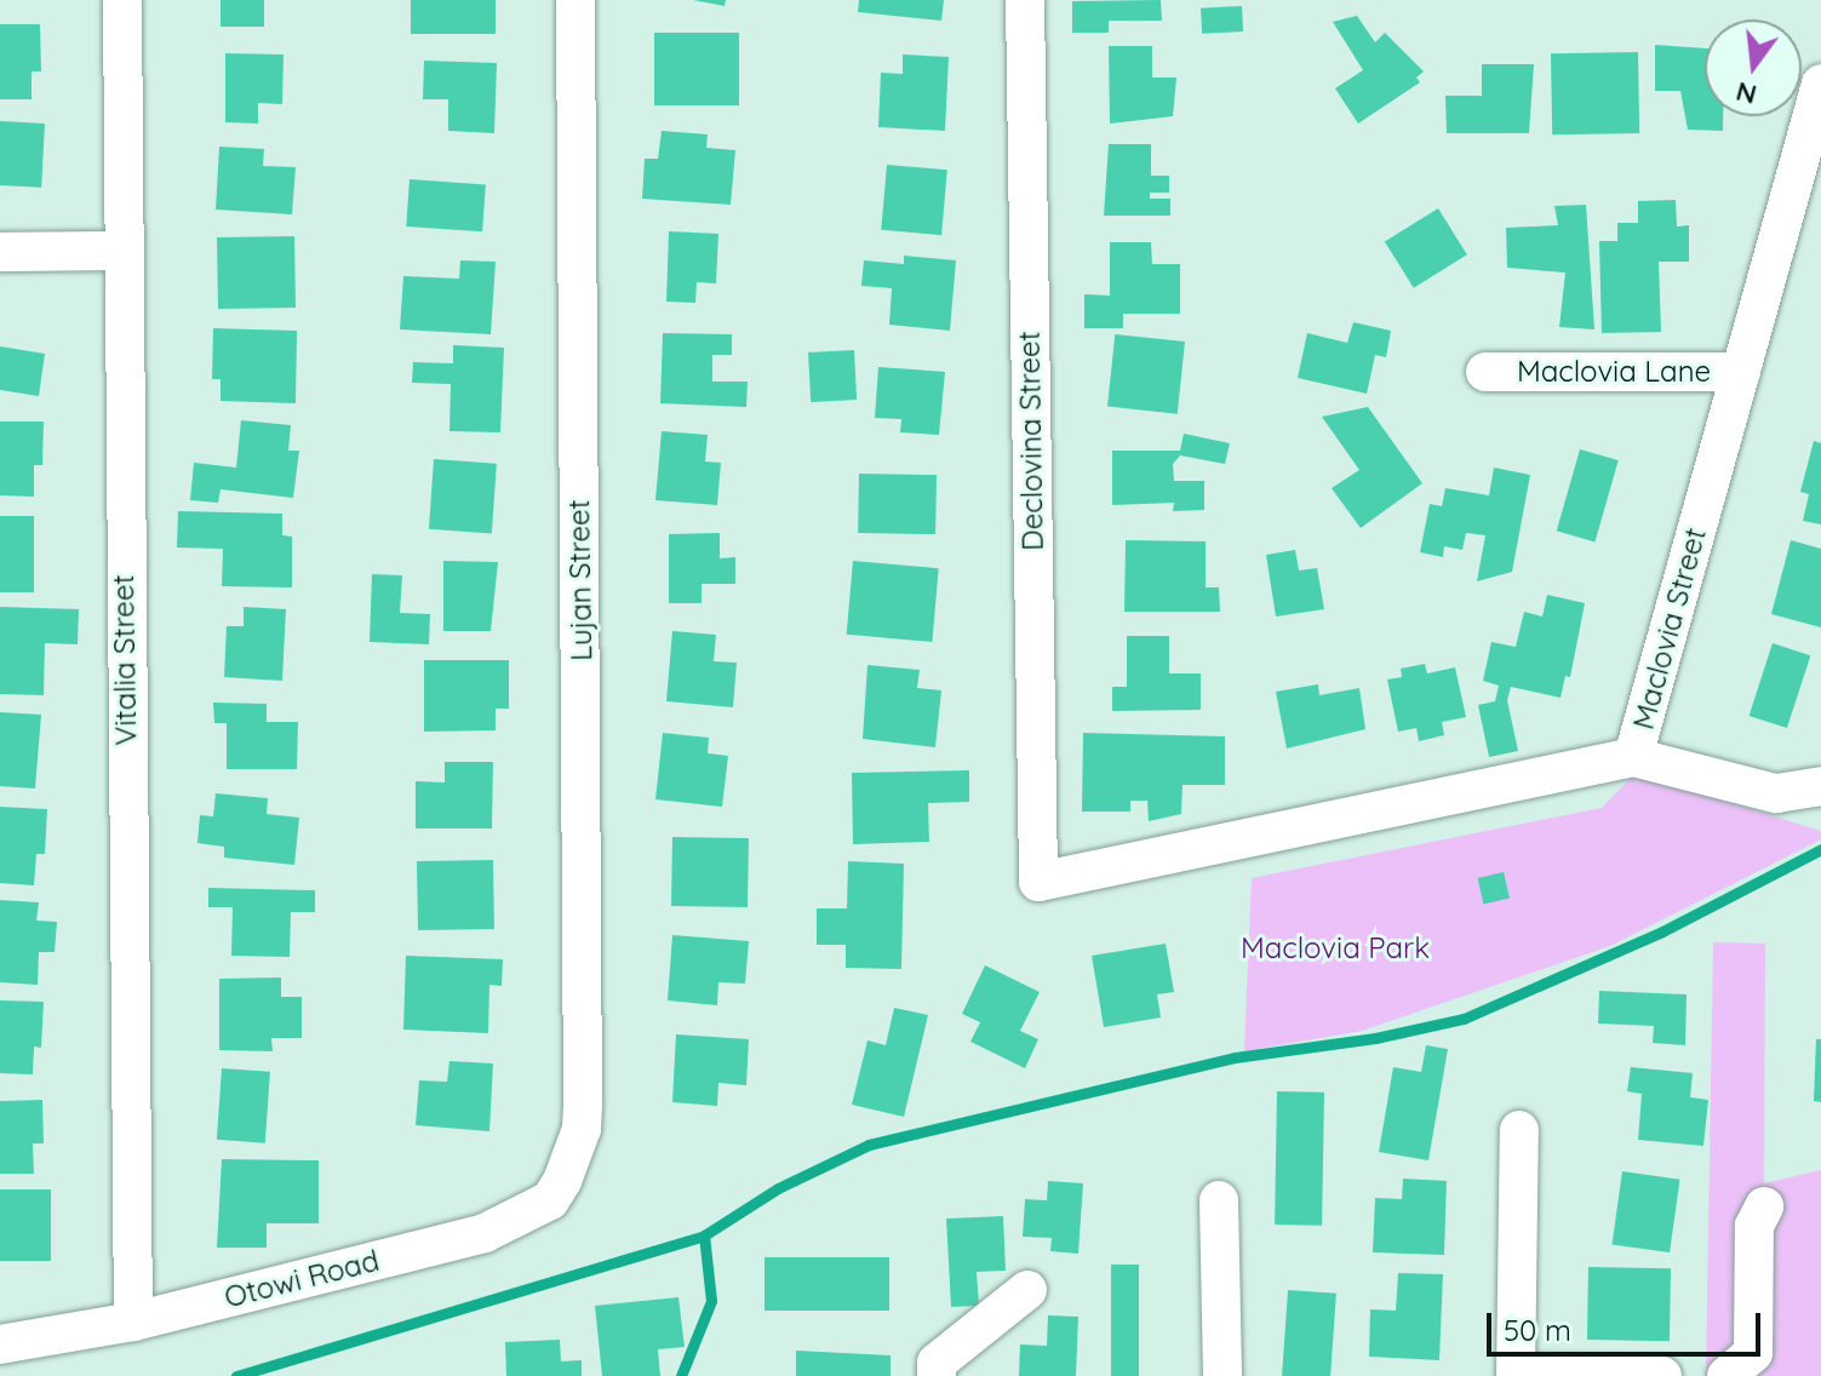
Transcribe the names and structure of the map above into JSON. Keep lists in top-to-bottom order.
{
  "streets": {
    "street": [
      "Maclovia Lane",
      "Declovina Street",
      "Lujan Street",
      "Maclovia Street",
      "Vitalia Street",
      "Otowi Road"
    ]
  },
  "crossings": [
    ["Maclovia Lane", "Maclovia Street"],
    ["Declovina Street", "Maclovia Street"],
    ["Lujan Street", "Otowi Road"],
    ["Vitalia Street", "Otowi Road"]
  ],
  "parks": ["Maclovia Park"],
  "scale_bar": "50 m",
  "north": "bottom"
}
